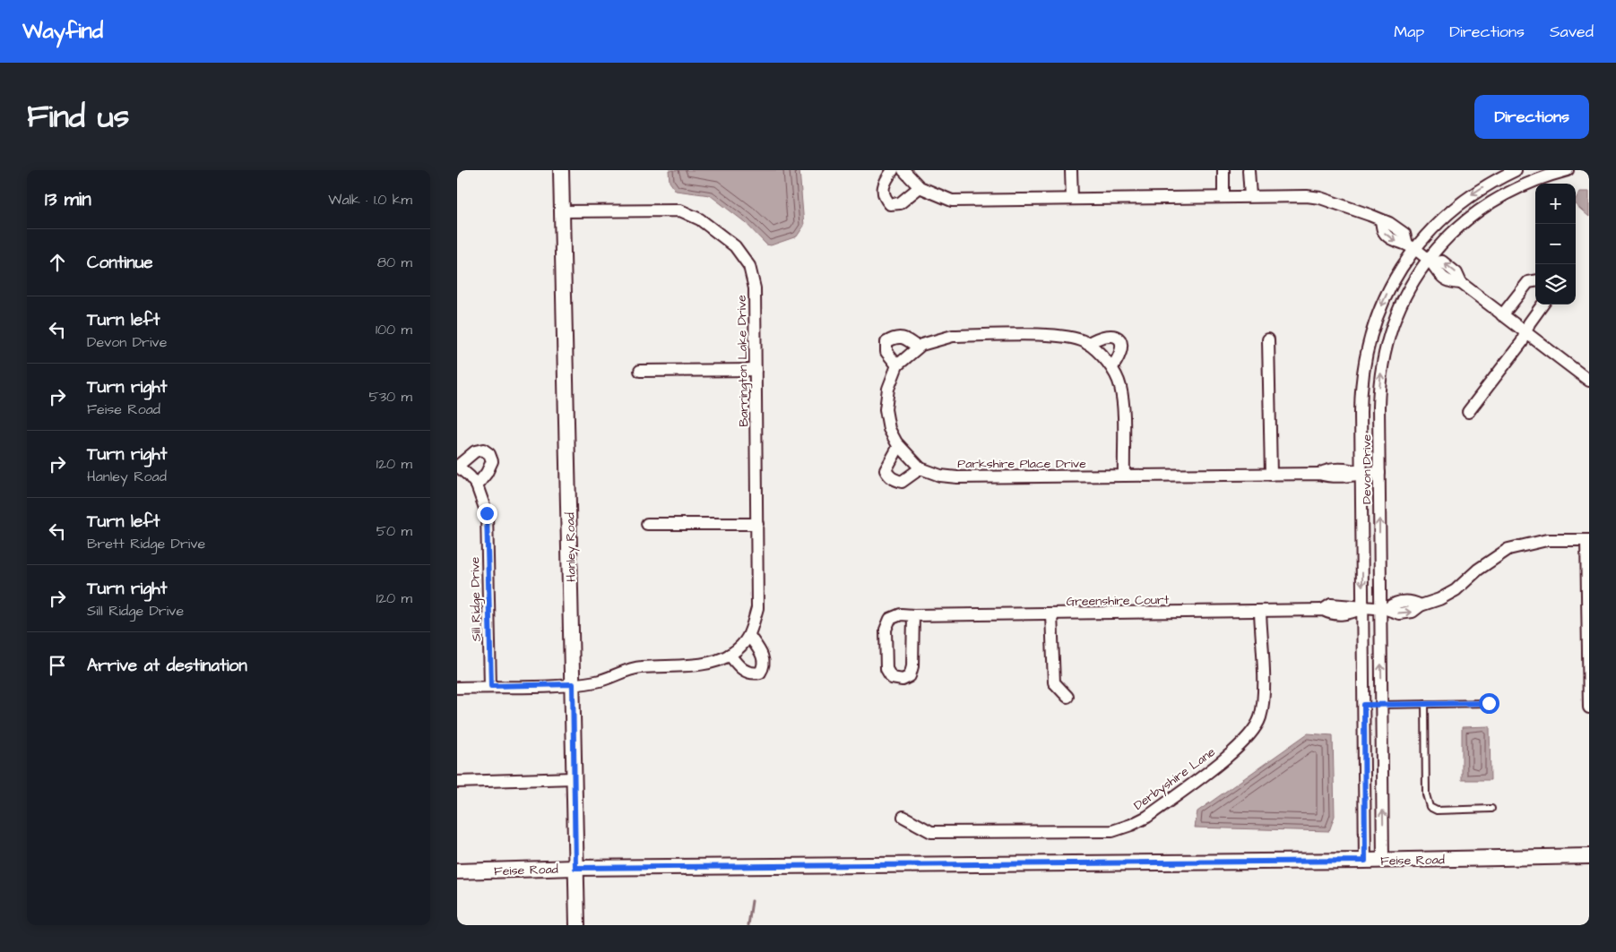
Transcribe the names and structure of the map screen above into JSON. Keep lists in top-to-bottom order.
{
  "streets": {
    "street": [
      "Barrington Lake Drive",
      "Parkshire Place Drive",
      "Devon Drive",
      "Hanley Road",
      "Sill Ridge Drive",
      "Greenshire Court",
      "Derbyshire Lane",
      "Feise Road"
    ]
  },
  "crossings": [
    ["Barrington Lake Drive", "Hanley Road"],
    ["Barrington Lake Drive", "Sill Ridge Drive"],
    ["Parkshire Place Drive", "Devon Drive"],
    ["Devon Drive", "Greenshire Court"],
    ["Devon Drive", "Feise Road"],
    ["Hanley Road", "Feise Road"],
    ["Greenshire Court", "Derbyshire Lane"]
  ],
  "page": {
    "header": "Wayfind",
    "nav": ["Map", "Directions", "Saved"],
    "title": "Find us",
    "buttons": "Directions",
    "heading": ["13 min", "Walk · 1.0 km"],
    "map_buttons": ["+", "−"],
    "list": [
      ["Continue", "80 m"],
      ["Turn left", "Devon Drive", "100 m"],
      ["Turn right", "Feise Road", "530 m"],
      ["Turn right", "Hanley Road", "120 m"],
      ["Turn left", "Brett Ridge Drive", "50 m"],
      ["Turn right", "Sill Ridge Drive", "120 m"],
      "Arrive at destination"
    ]
  }
}
